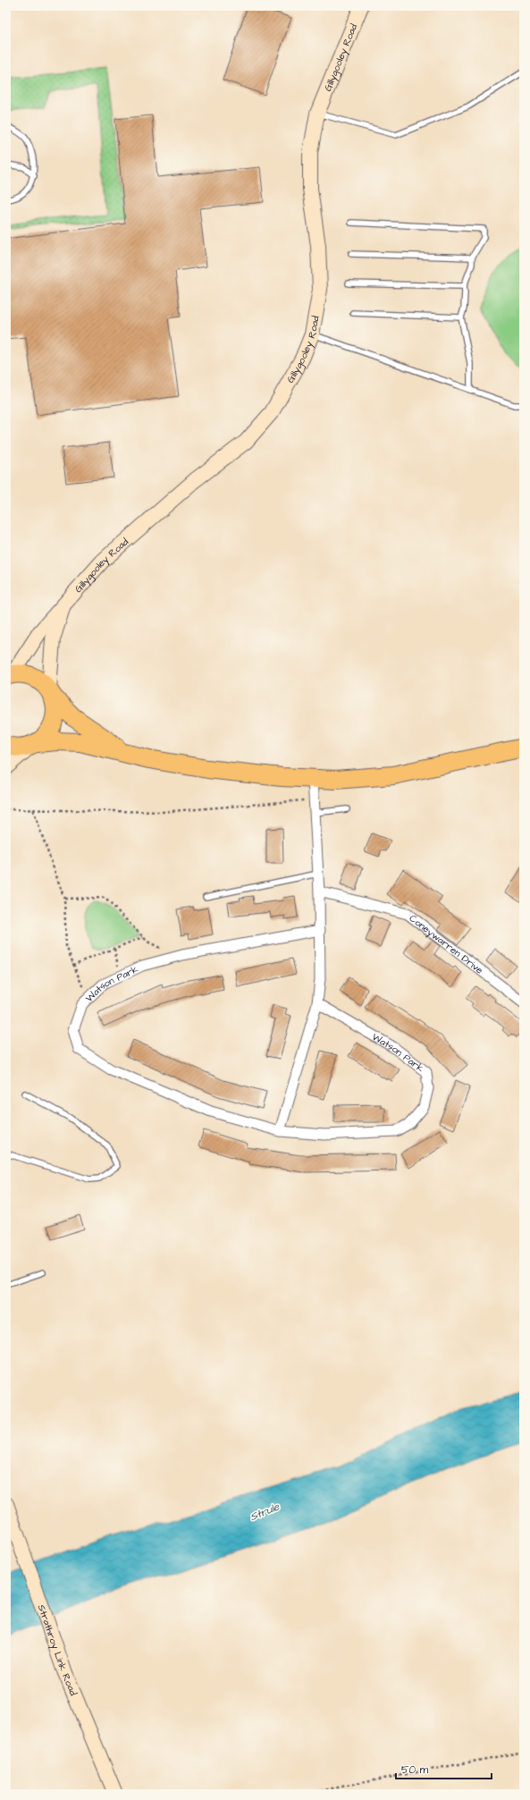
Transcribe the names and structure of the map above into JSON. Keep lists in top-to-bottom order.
{
  "streets": {
    "main road": ["Gillygooley Road", "Strathroy Link Road"],
    "street": ["Coneywarren Drive", "Watson Park"]
  },
  "water": ["Strule"],
  "scale_bar": "50 m"
}
